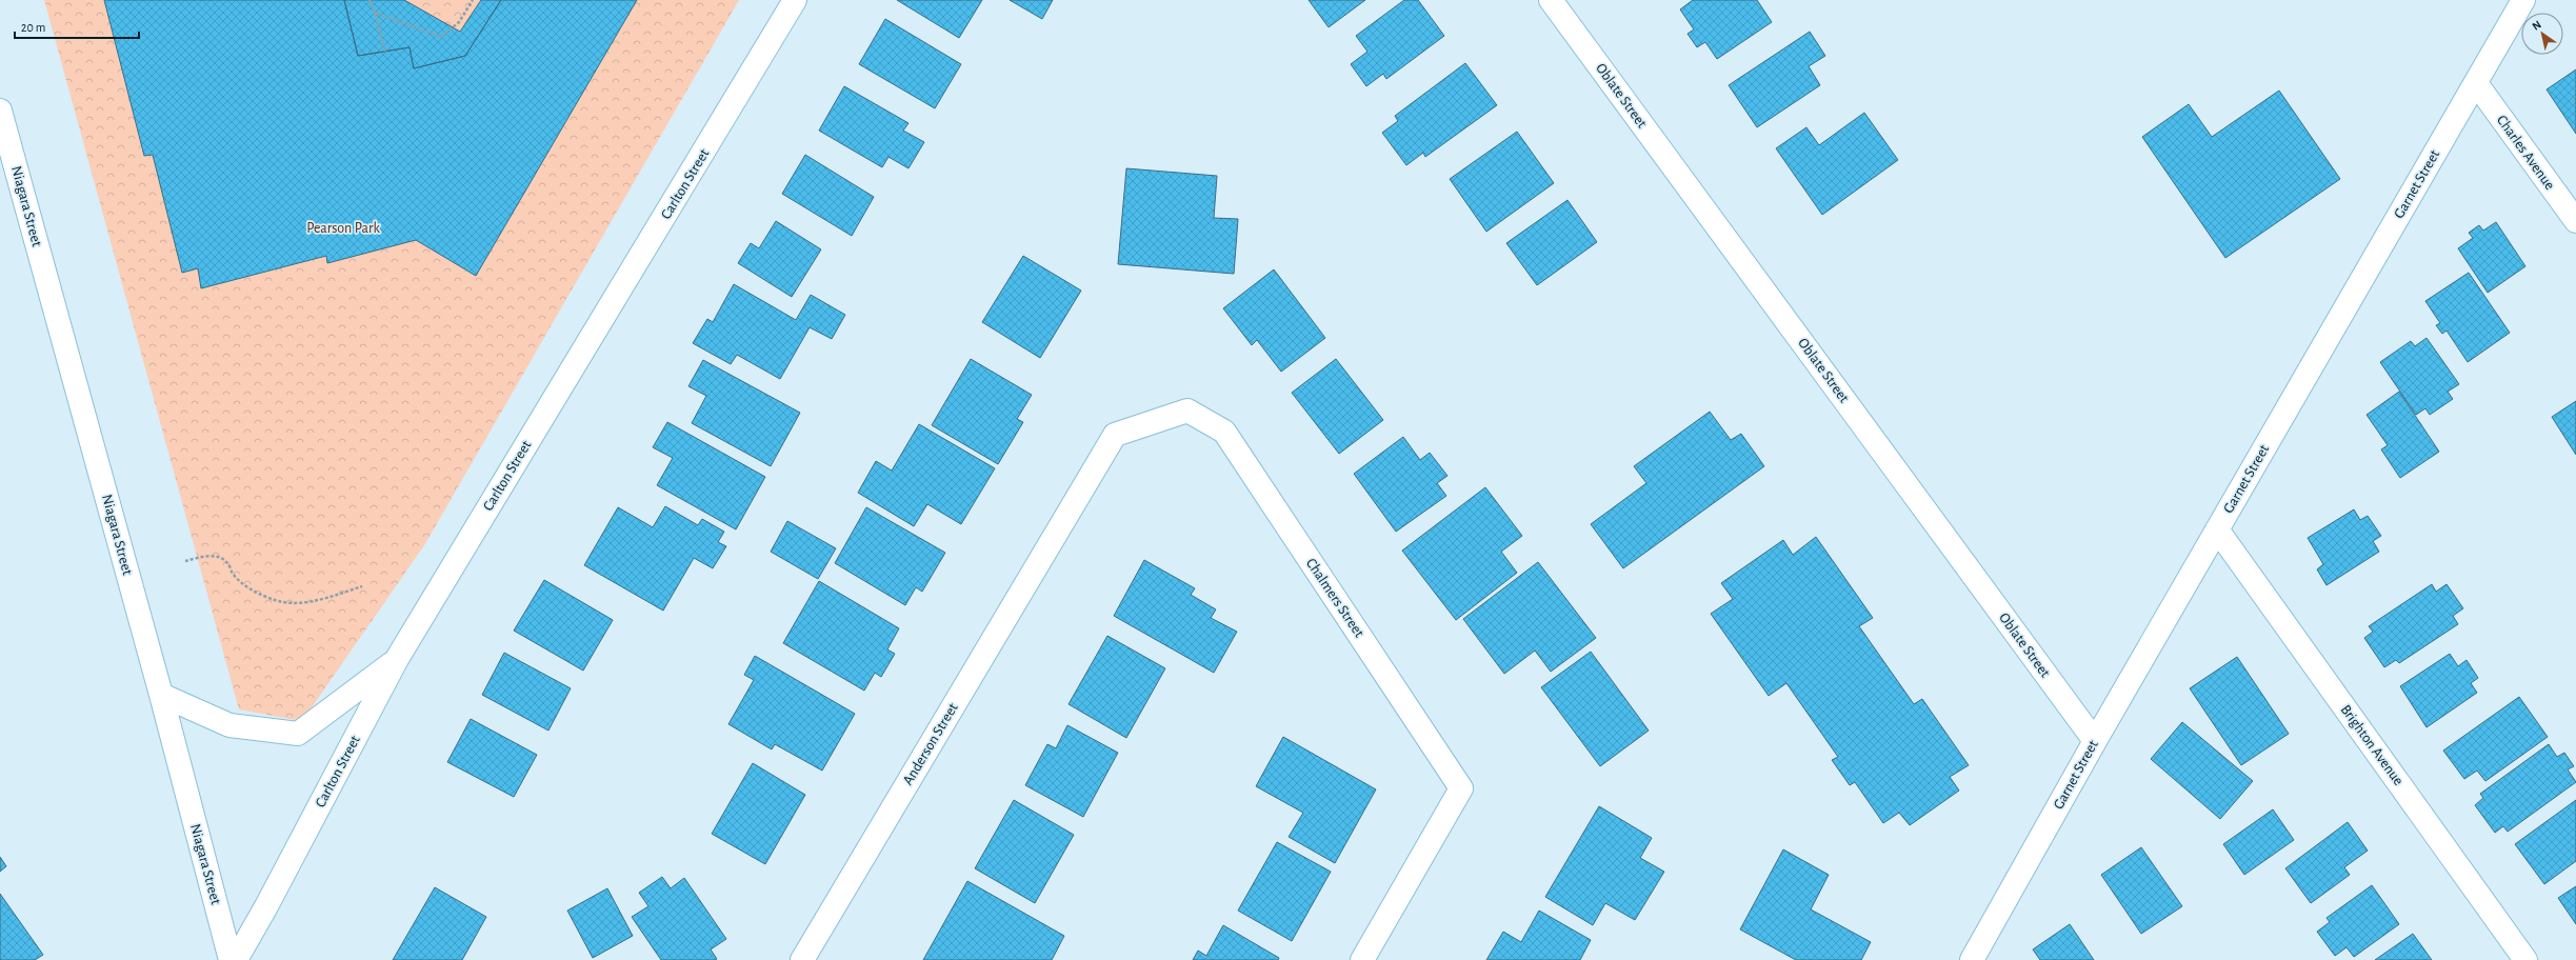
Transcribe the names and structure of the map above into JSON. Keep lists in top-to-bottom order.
{
  "streets": {
    "street": [
      "Oblate Street",
      "Charles Avenue",
      "Carlton Street",
      "Garnet Street",
      "Niagara Street",
      "Chalmers Street",
      "Anderson Street",
      "Brighton Avenue"
    ]
  },
  "crossings": [
    ["Oblate Street", "Garnet Street"],
    ["Charles Avenue", "Garnet Street"],
    ["Garnet Street", "Brighton Avenue"],
    ["Chalmers Street", "Anderson Street"]
  ],
  "parks": ["Pearson Park"],
  "scale_bar": "20 m",
  "north": "top left"
}
